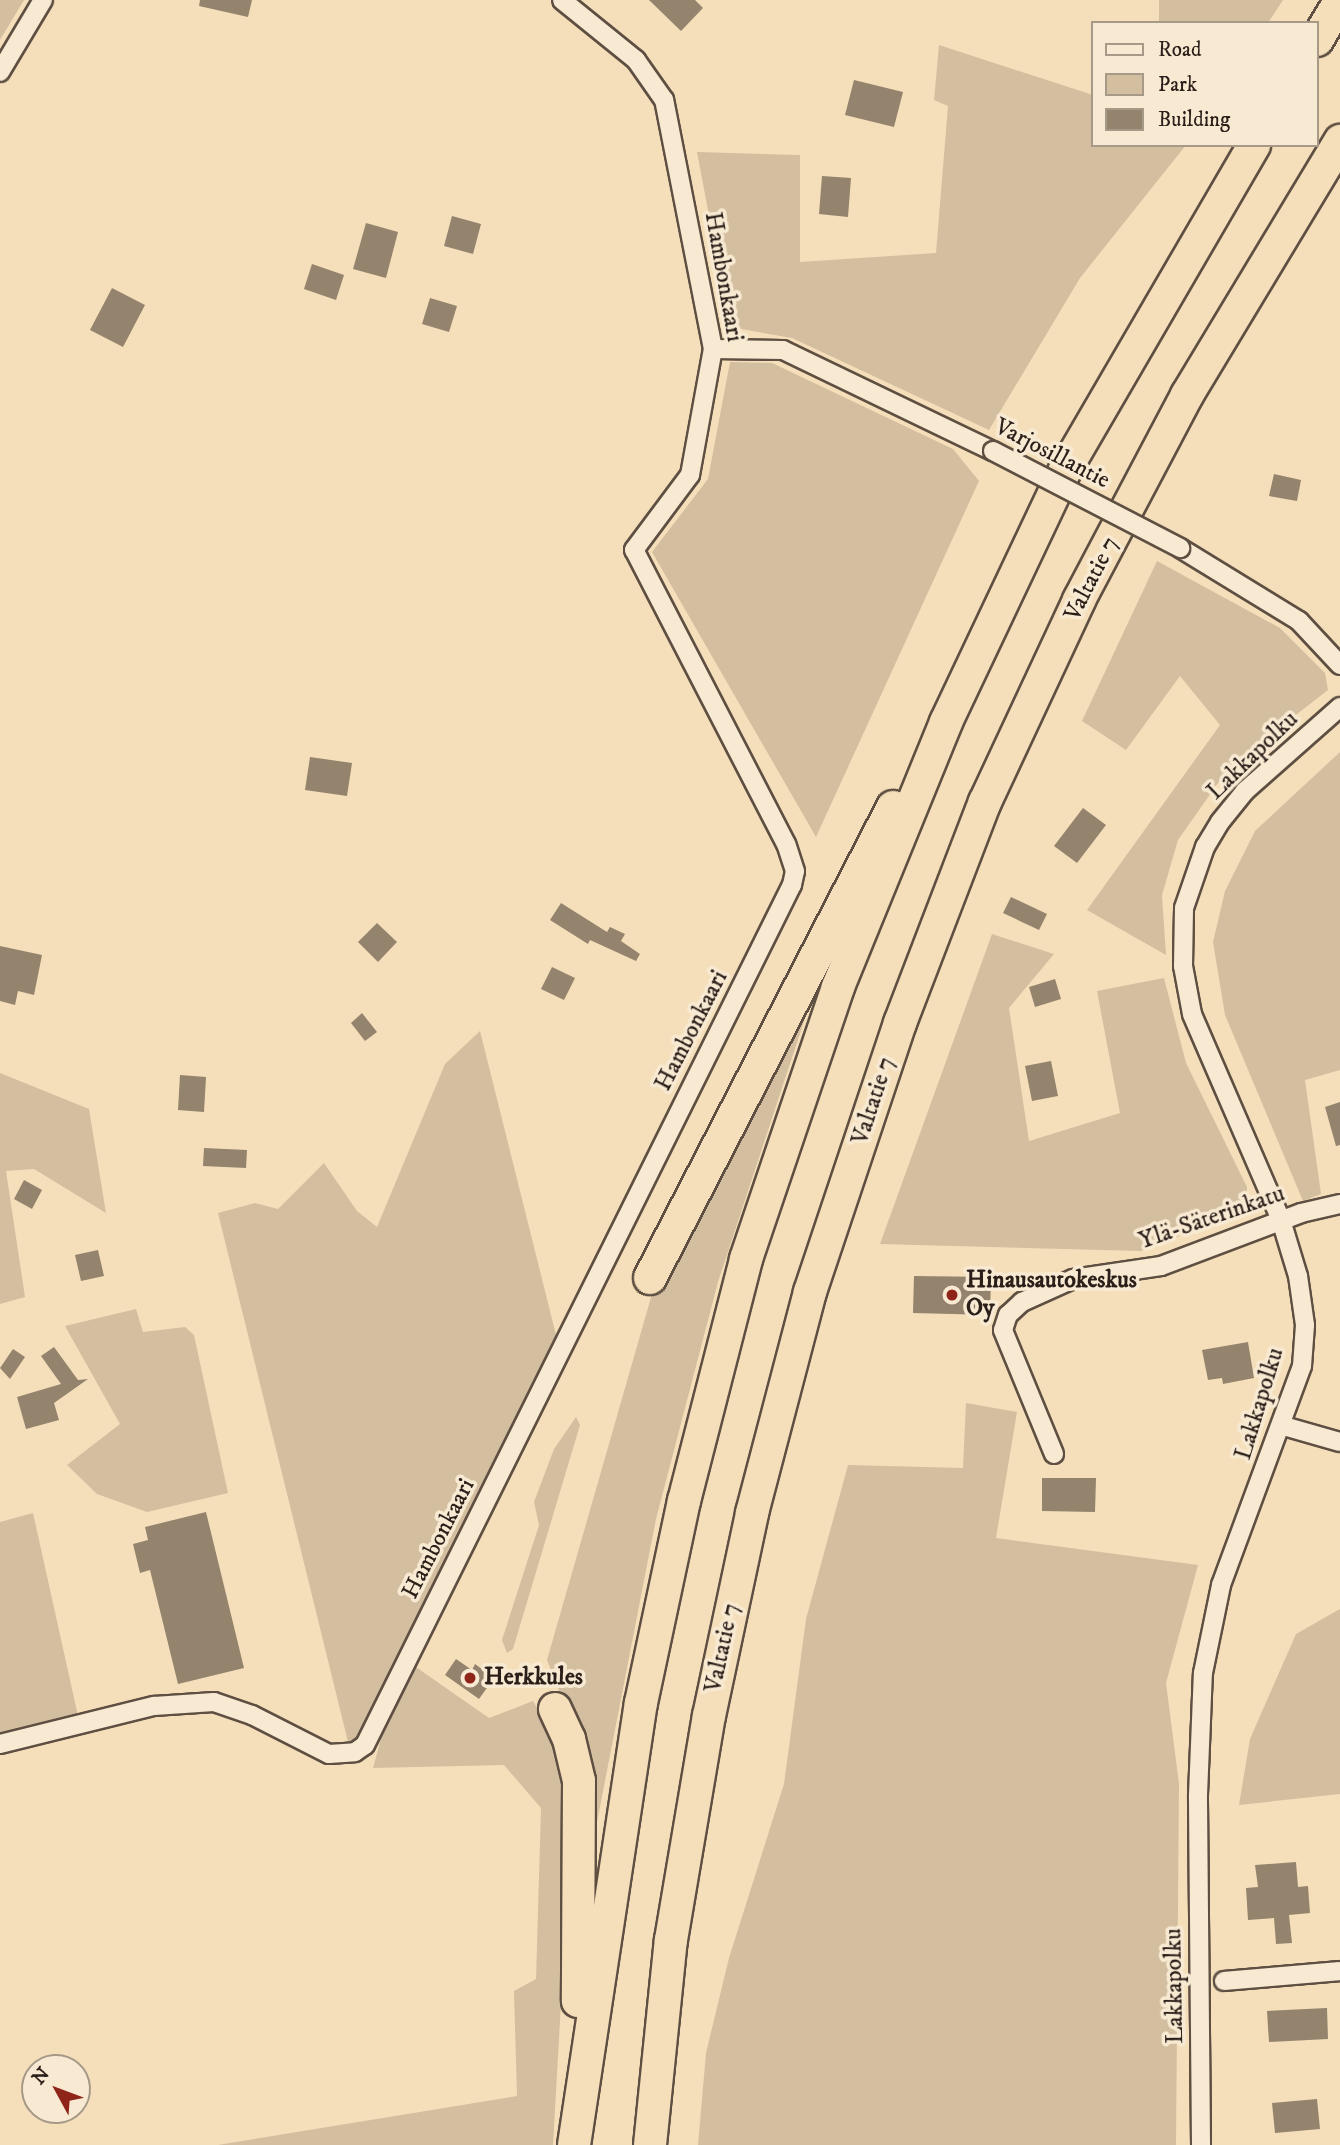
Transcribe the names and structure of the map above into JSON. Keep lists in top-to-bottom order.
{
  "streets": {
    "highway": ["Valtatie 7"],
    "street": [
      "Hambonkaari",
      "Varjosillantie",
      "Lakkapolku",
      "Ylä-Säterinkatu"
    ]
  },
  "crossings": [
    ["Hambonkaari", "Varjosillantie"],
    ["Lakkapolku", "Ylä-Säterinkatu"]
  ],
  "places": ["Hinausautokeskus Oy", "Herkkules"],
  "legend": ["Road", "Park", "Building"],
  "north": "top left"
}
